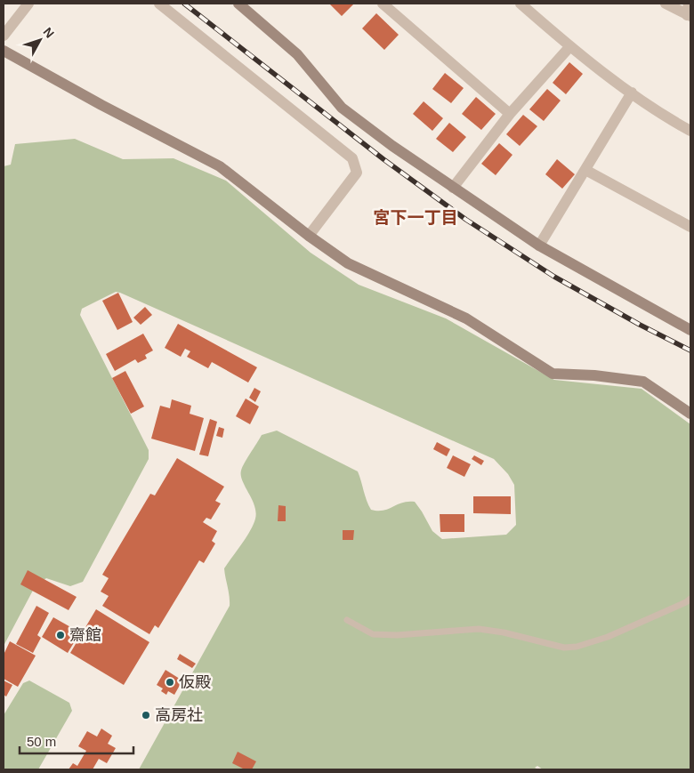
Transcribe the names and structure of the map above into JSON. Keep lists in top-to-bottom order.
{
  "districts": ["宮下一丁目"],
  "places": ["齋館", "仮殿", "高房社"],
  "scale_bar": "50 m",
  "north": "top right"
}
